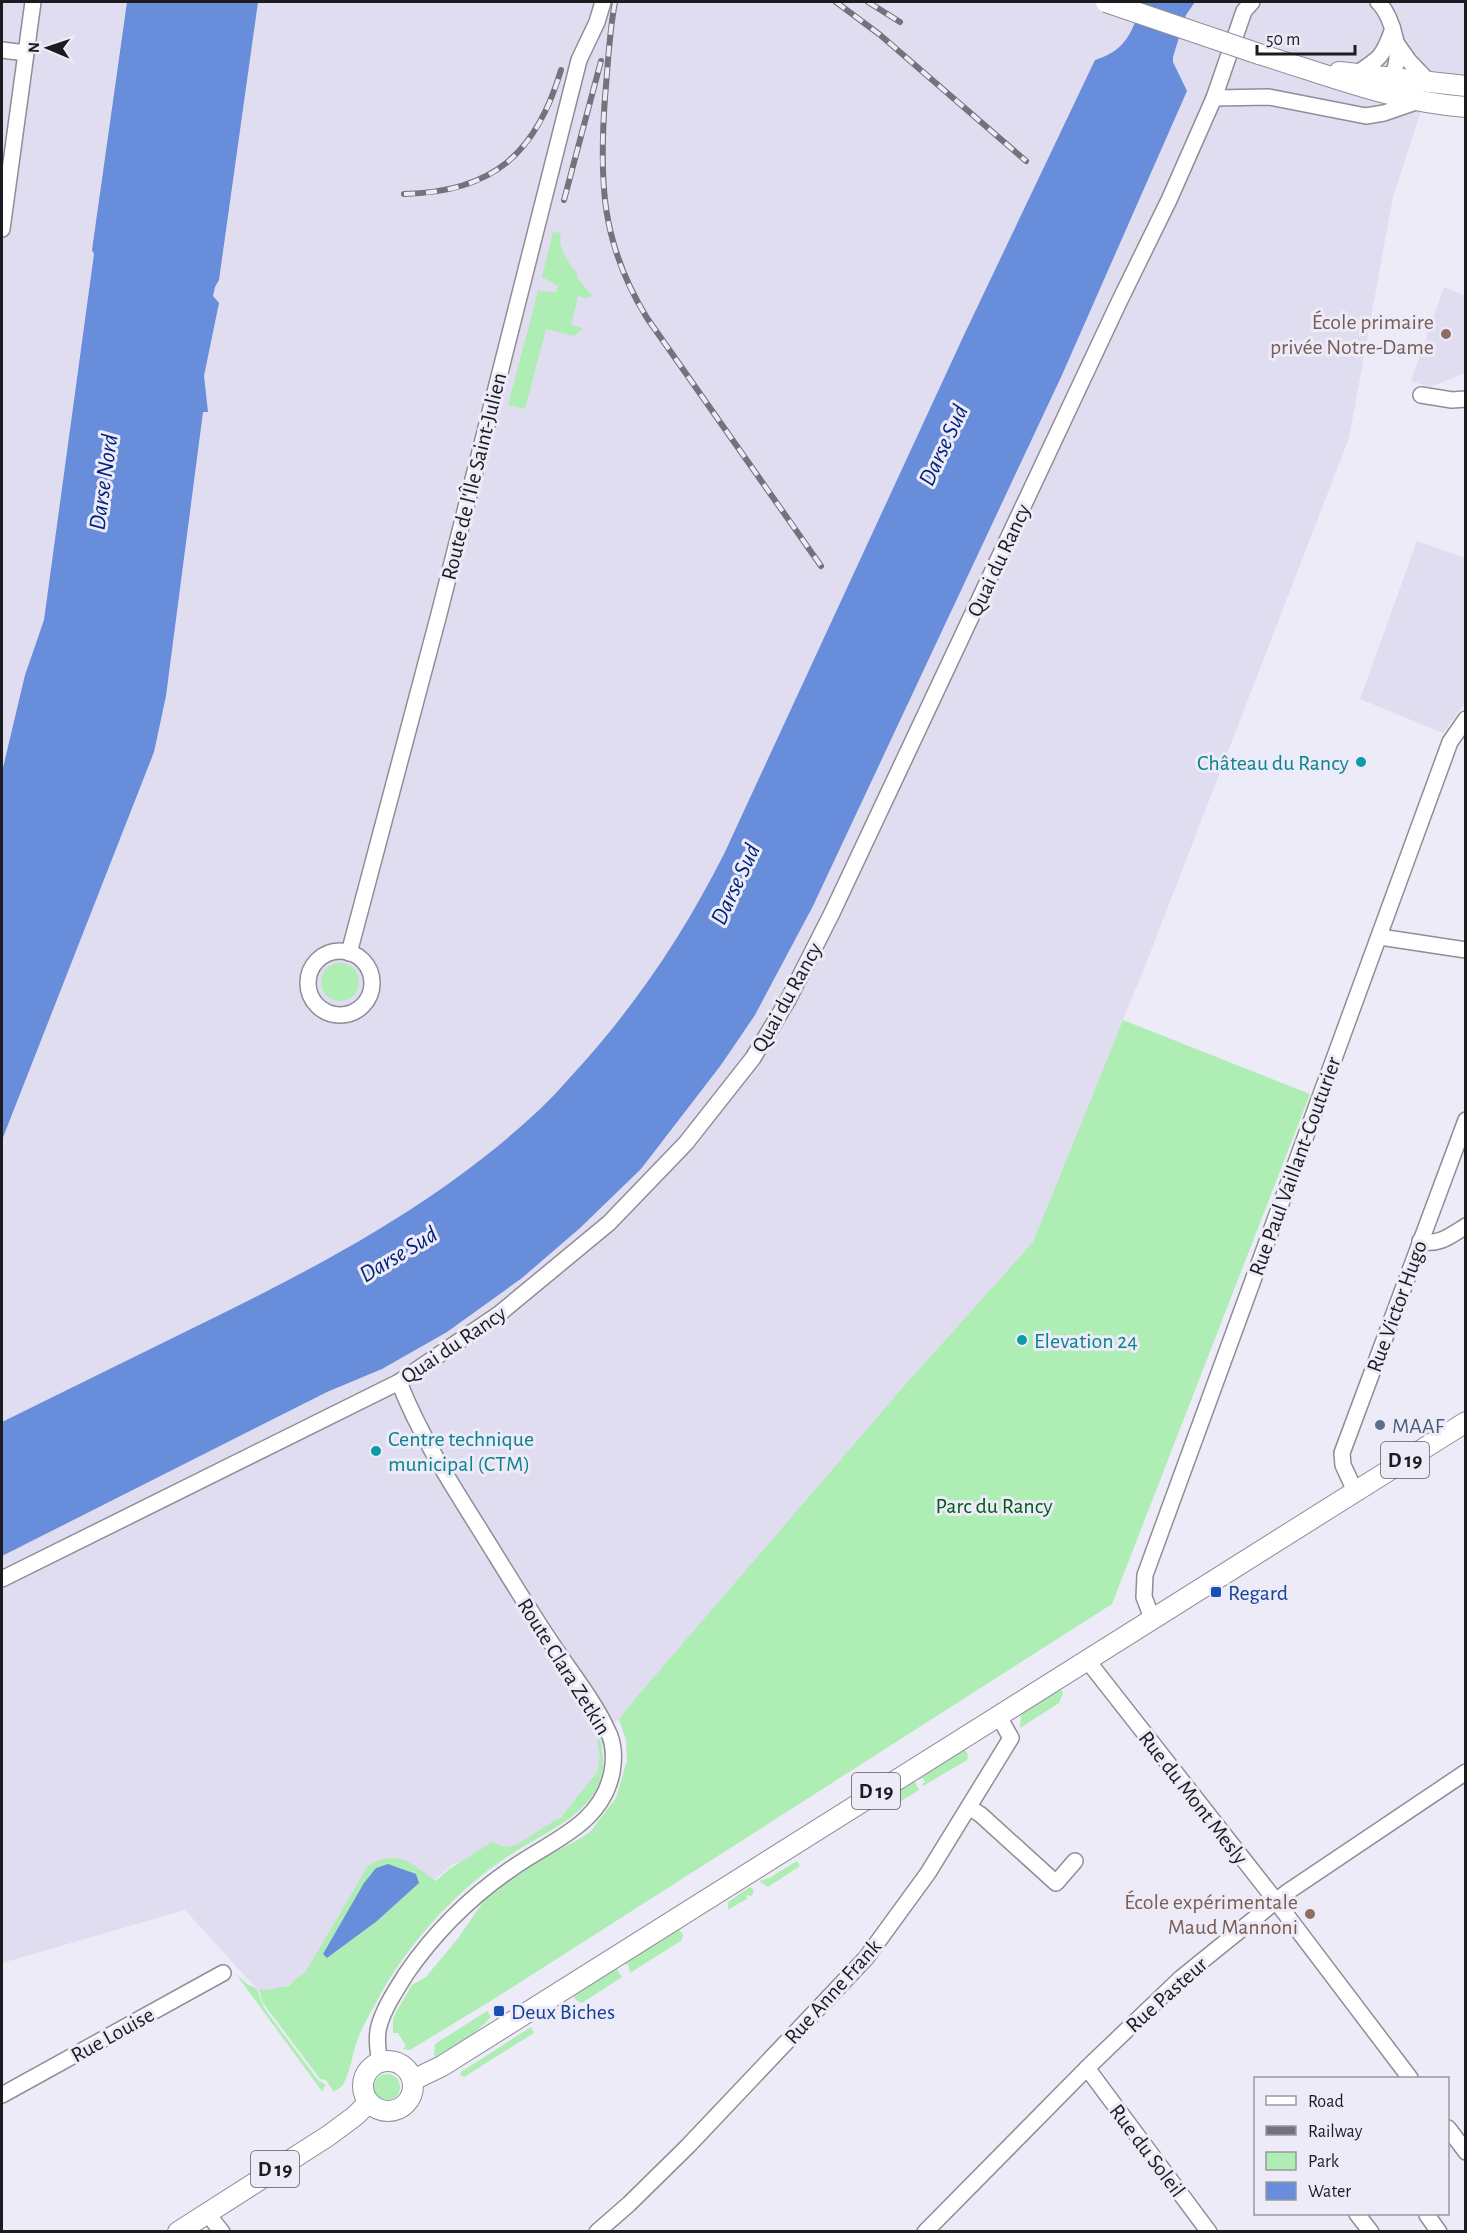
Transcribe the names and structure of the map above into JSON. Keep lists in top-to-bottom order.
{
  "streets": {
    "main road": ["D 19"],
    "street": [
      "Route de l'Île Saint-Julien",
      "Quai du Rancy",
      "Rue Paul Vaillant-Couturier",
      "Rue Victor Hugo",
      "Route Clara Zetkin",
      "Rue du Mont Mesly",
      "Rue Anne Frank",
      "Rue Pasteur",
      "Rue Louise",
      "Rue du Soleil"
    ]
  },
  "crossings": [
    ["Quai du Rancy", "Route Clara Zetkin"],
    ["Rue Paul Vaillant-Couturier", "D 19"],
    ["Rue Victor Hugo", "D 19"],
    ["D 19", "Route Clara Zetkin"],
    ["D 19", "Rue du Mont Mesly"],
    ["D 19", "Rue Anne Frank"],
    ["Rue du Mont Mesly", "Rue Pasteur"],
    ["Rue Pasteur", "Rue du Soleil"]
  ],
  "water": ["Darse Sud", "Darse Nord"],
  "parks": ["Parc du Rancy"],
  "places": {
    "other": [
      "École primaire privée Notre-Dame",
      "Château du Rancy",
      "Elevation 24",
      "MAAF",
      "Centre technique municipal (CTM)",
      "École expérimentale Maud Mannoni"
    ],
    "transit": ["Regard", "Deux Biches"]
  },
  "legend": [
    "Road",
    "Railway",
    "Park",
    "Water"
  ],
  "scale_bar": "50 m",
  "north": "left"
}
